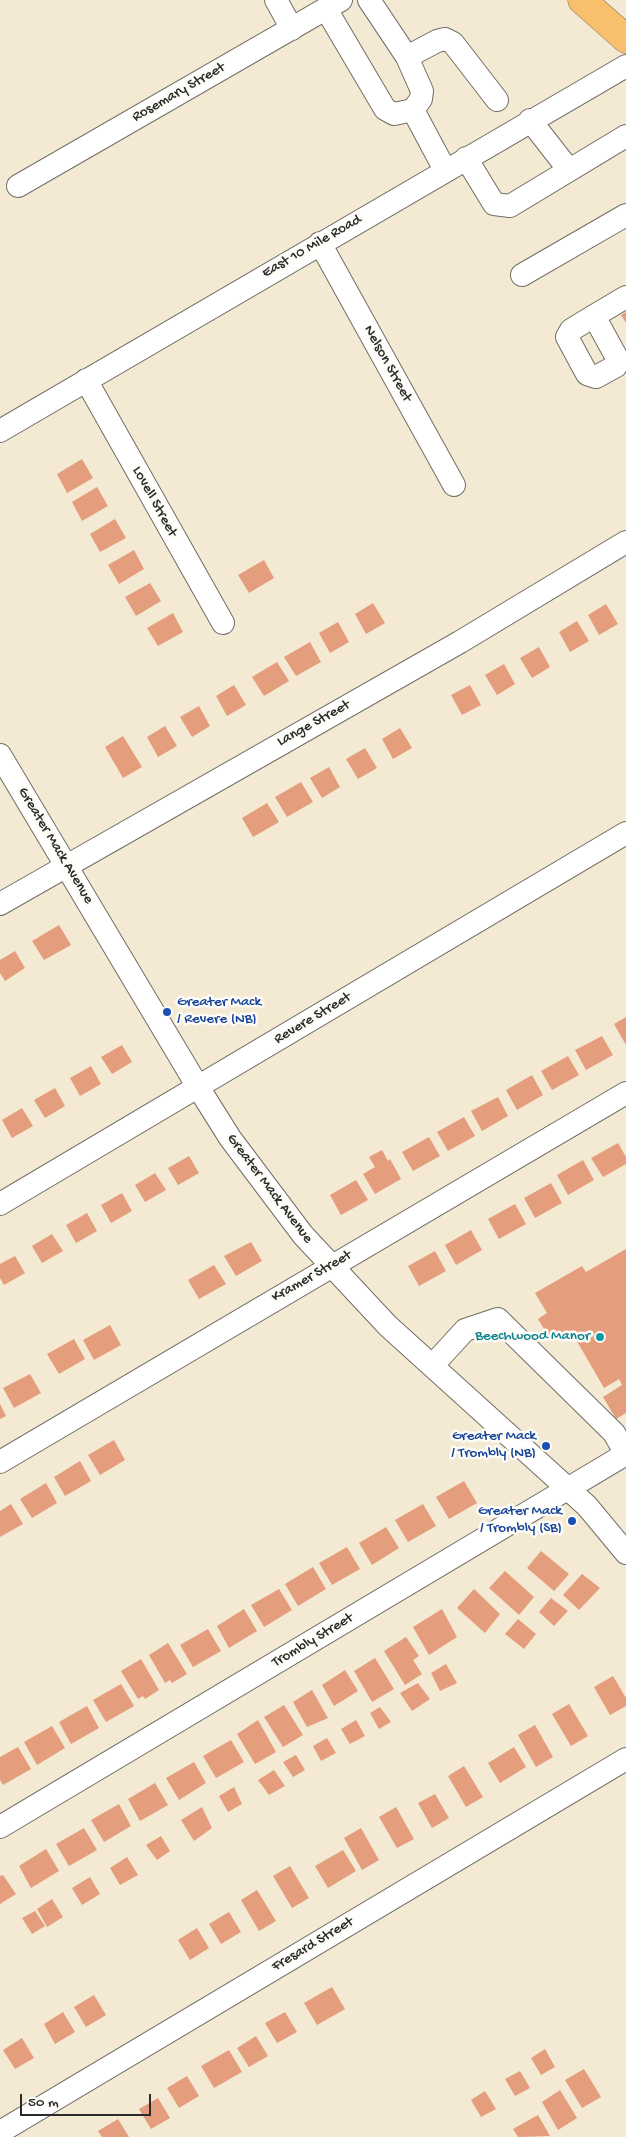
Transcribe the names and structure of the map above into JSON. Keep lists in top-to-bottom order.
{
  "streets": {
    "street": [
      "Rosemary Street",
      "East 10 Mile Road",
      "Nelson Street",
      "Lovell Street",
      "Lange Street",
      "Greater Mack Avenue",
      "Revere Street",
      "Kramer Street",
      "Trombly Street",
      "Fresard Street"
    ]
  },
  "crossings": [
    ["East 10 Mile Road", "Nelson Street"],
    ["East 10 Mile Road", "Lovell Street"],
    ["Lange Street", "Greater Mack Avenue"],
    ["Greater Mack Avenue", "Revere Street"],
    ["Greater Mack Avenue", "Kramer Street"],
    ["Greater Mack Avenue", "Trombly Street"]
  ],
  "places": [
    "Greater Mack / Revere (NB)",
    "Beechwood Manor",
    "Greater Mack / Trombly (NB)",
    "Greater Mack / Trombly (SB)"
  ],
  "scale_bar": "50 m"
}
